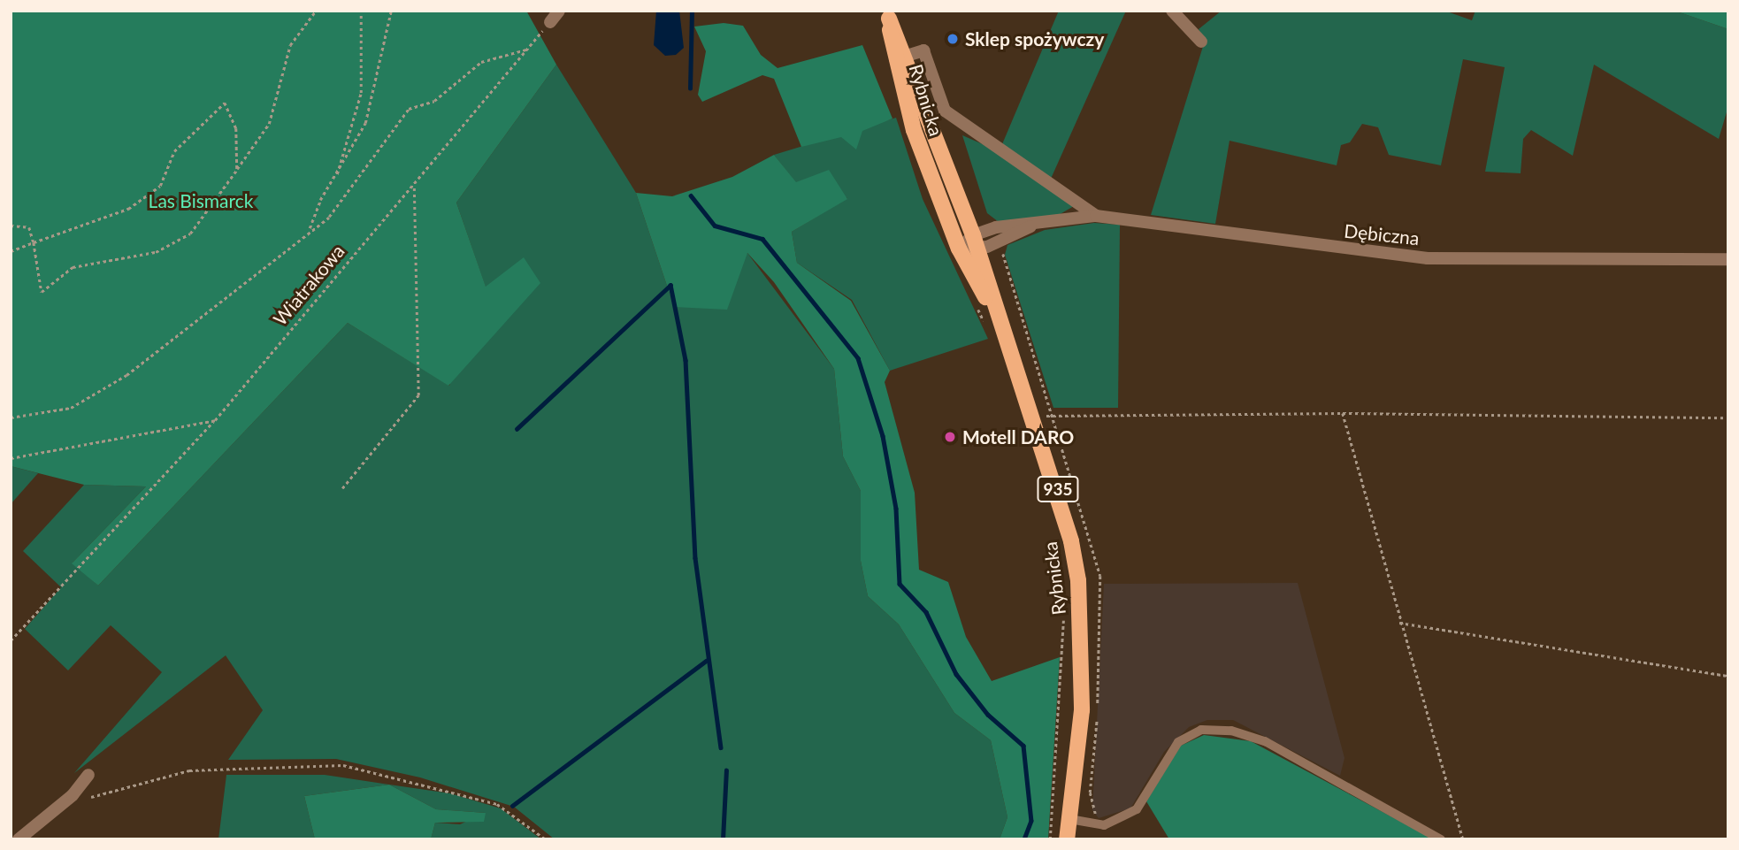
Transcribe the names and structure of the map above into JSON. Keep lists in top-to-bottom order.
{
  "streets": {
    "main road": ["Rybnicka", "935"],
    "street": ["Dębiczna"],
    "path": ["Wiatrakowa"]
  },
  "crossings": [
    ["Rybnicka", "Dębiczna"]
  ],
  "parks": ["Las Bismarck"],
  "places": ["Sklep spożywczy", "Motell DARO"]
}
